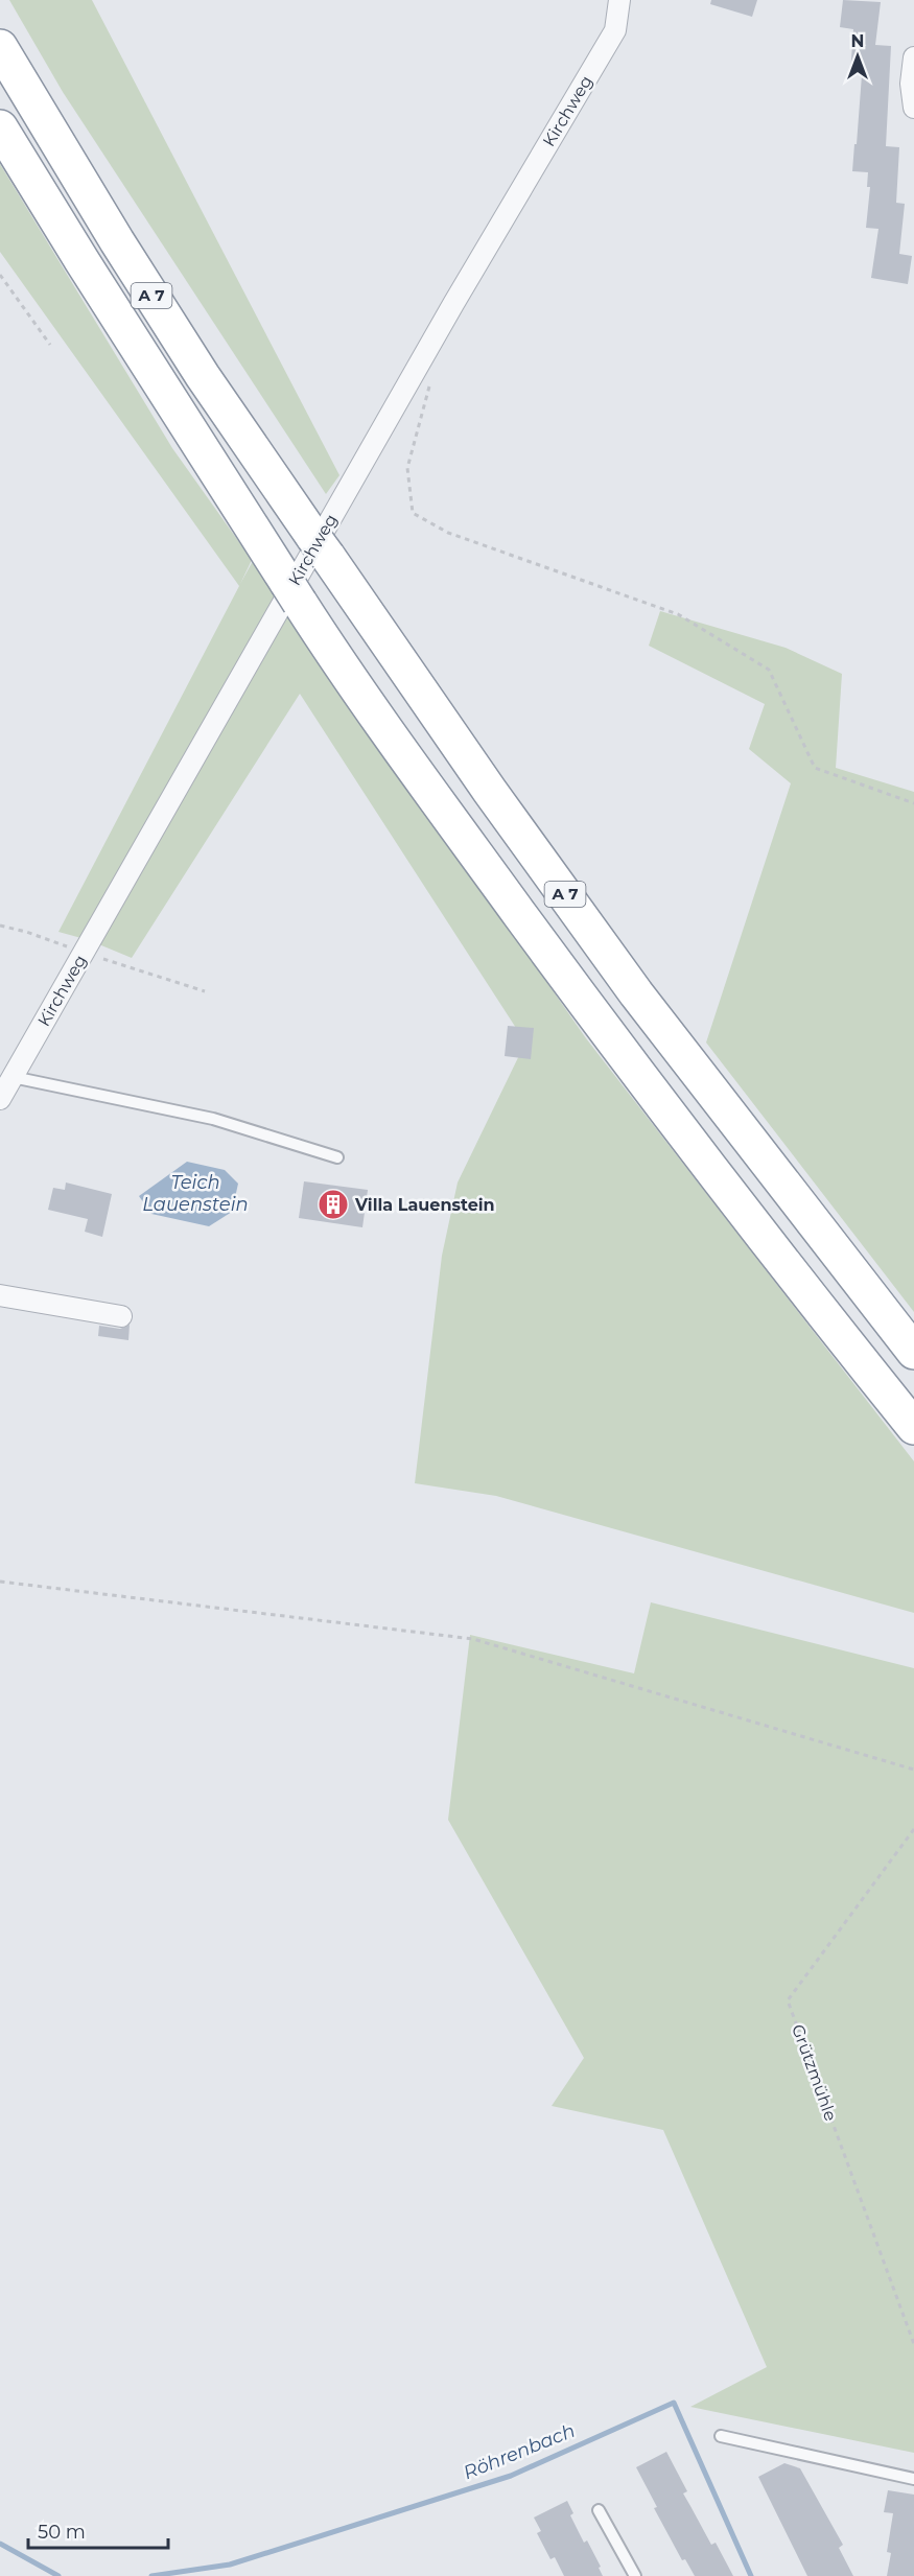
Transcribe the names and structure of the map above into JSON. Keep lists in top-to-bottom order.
{
  "streets": {
    "highway": ["A 7"],
    "street": ["Kirchweg"],
    "path": ["Grützmühle"]
  },
  "water": ["Teich Lauenstein", "Röhrenbach"],
  "places": {
    "building": ["Villa Lauenstein"]
  },
  "scale_bar": "50 m",
  "north": "top"
}
